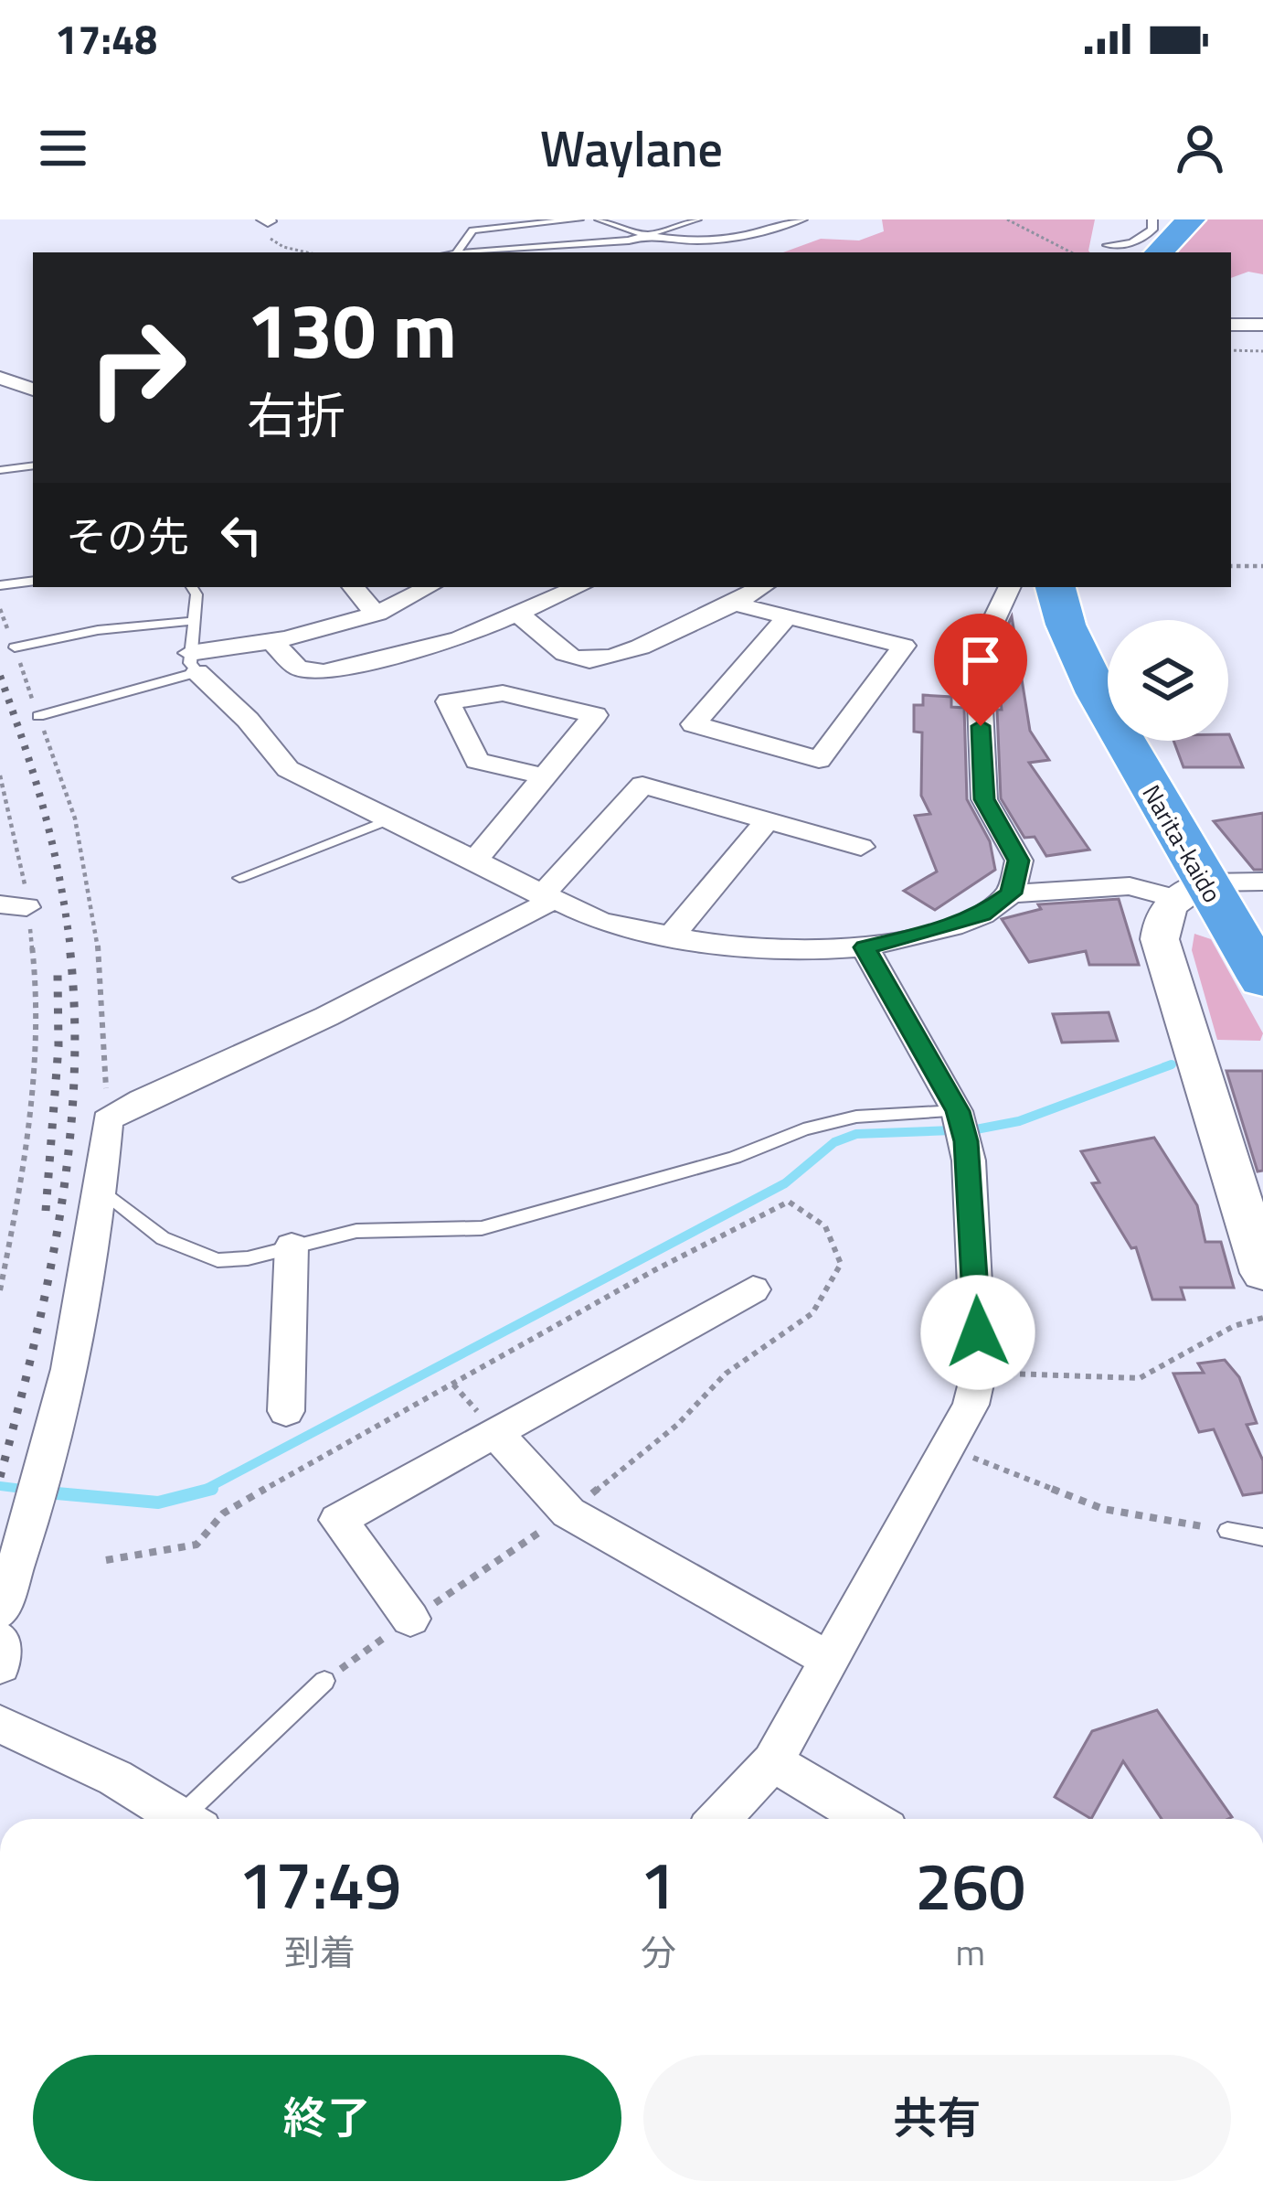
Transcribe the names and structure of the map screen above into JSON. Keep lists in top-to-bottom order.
{
  "streets": {
    "highway": ["Narita-kaido"]
  },
  "page": {
    "status": "17:48",
    "header": "Waylane",
    "turn": ["130 m", "右折"],
    "then": "その先",
    "eta": [
      "17:49",
      "到着",
      "1",
      "分",
      "260",
      "m"
    ],
    "buttons": ["終了", "共有"]
  }
}
